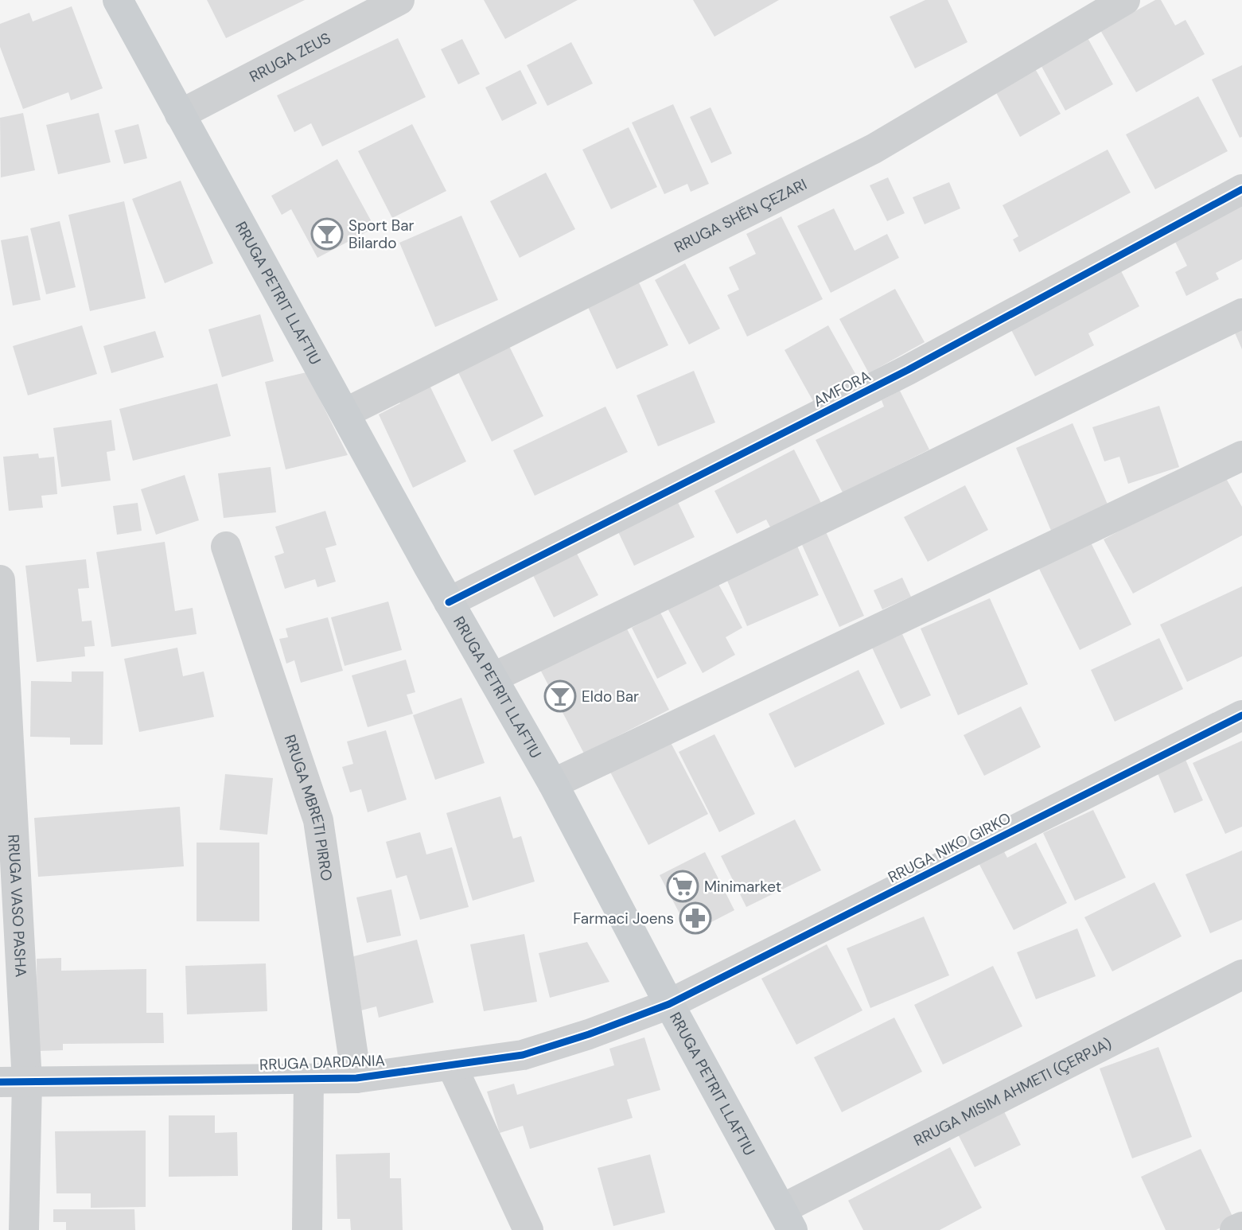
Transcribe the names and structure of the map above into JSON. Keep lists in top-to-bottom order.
{
  "streets": {
    "main road": ["RRUGA PETRIT LLAFTIU"],
    "street": [
      "RRUGA ZEUS",
      "RRUGA SHËN ÇEZARI",
      "AMFORA",
      "RRUGA MBRETI PIRRO",
      "RRUGA NIKO GIRKO",
      "RRUGA VASO PASHA",
      "RRUGA DARDANIA",
      "RRUGA MISIM AHMETI (ÇERPJA)"
    ]
  },
  "crossings": [
    ["RRUGA ZEUS", "RRUGA PETRIT LLAFTIU"],
    ["RRUGA SHËN ÇEZARI", "RRUGA PETRIT LLAFTIU"],
    ["RRUGA PETRIT LLAFTIU", "AMFORA"],
    ["RRUGA PETRIT LLAFTIU", "RRUGA NIKO GIRKO"],
    ["RRUGA PETRIT LLAFTIU", "RRUGA DARDANIA"],
    ["RRUGA PETRIT LLAFTIU", "RRUGA MISIM AHMETI (ÇERPJA)"],
    ["RRUGA MBRETI PIRRO", "RRUGA DARDANIA"],
    ["RRUGA NIKO GIRKO", "RRUGA DARDANIA"],
    ["RRUGA VASO PASHA", "RRUGA DARDANIA"]
  ],
  "places": {
    "bar": ["Sport Bar Bilardo", "Eldo Bar"],
    "supermarket": ["Minimarket"],
    "pharmacy": ["Farmaci Joens"]
  }
}
